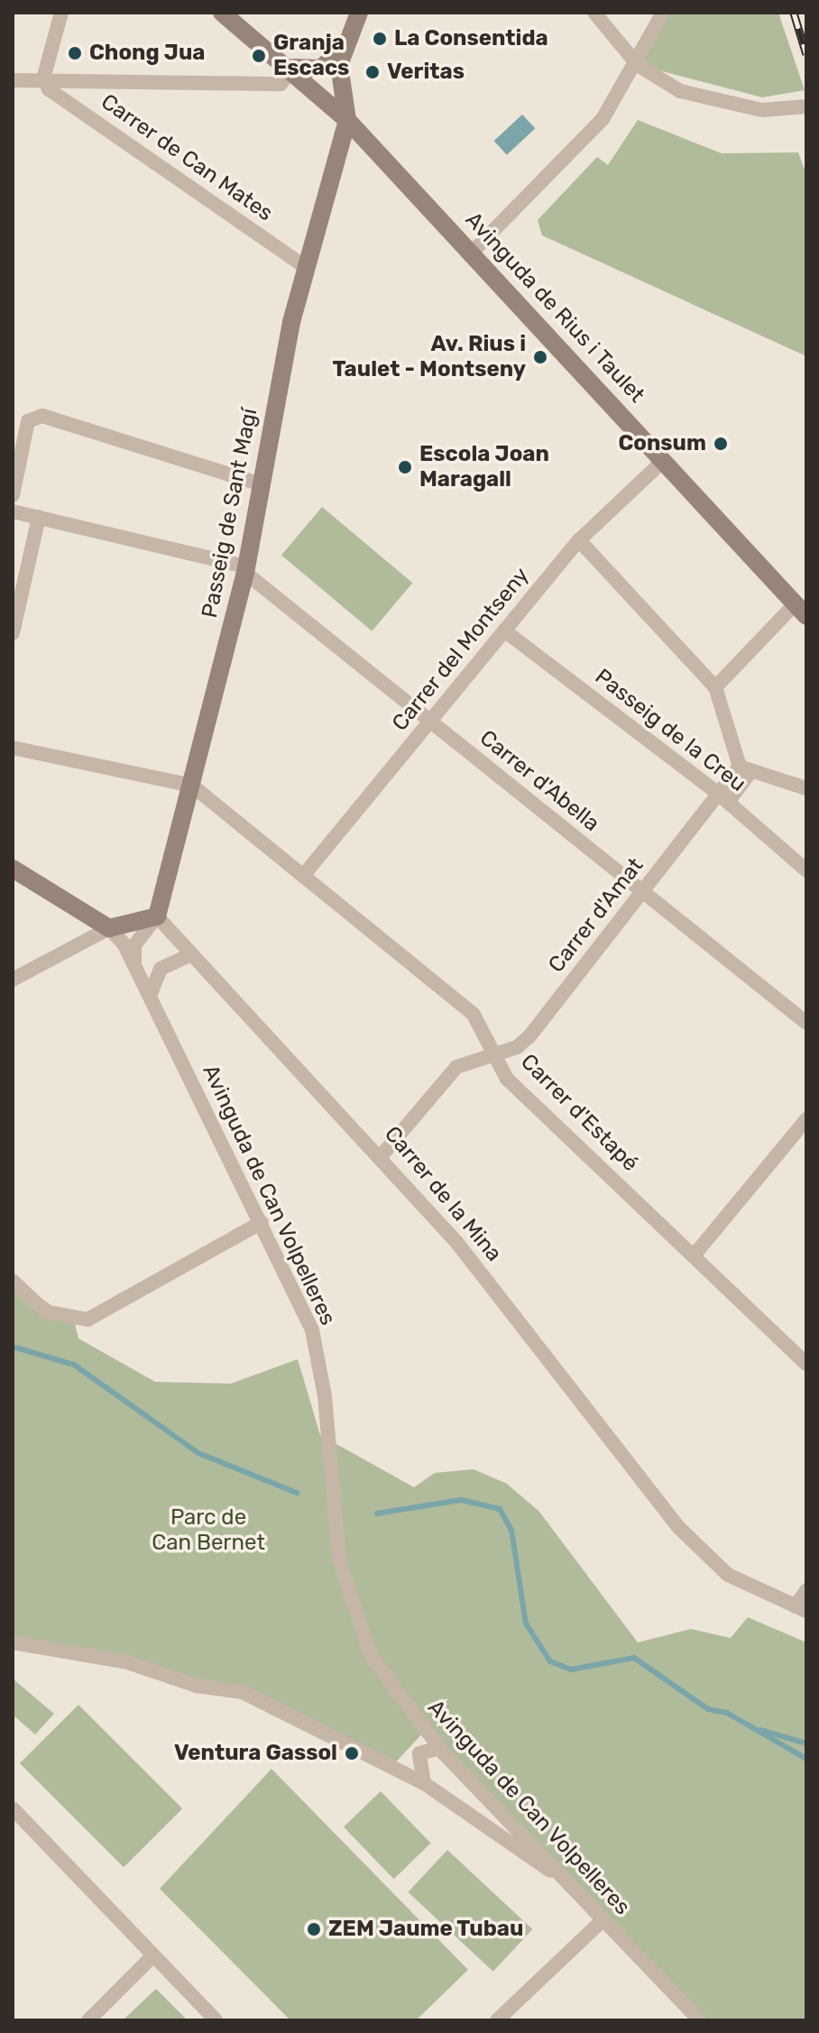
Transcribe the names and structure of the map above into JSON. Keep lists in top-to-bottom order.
{
  "streets": {
    "street": [
      "Carrer de Can Mates",
      "Avinguda de Rius i Taulet",
      "Passeig de Sant Magí",
      "Carrer del Montseny",
      "Passeig de la Creu",
      "Carrer d'Abella",
      "Carrer d'Amat",
      "Carrer d'Estapé",
      "Carrer de la Mina",
      "Avinguda de Can Volpelleres"
    ]
  },
  "crossings": [
    ["Carrer de Can Mates", "Passeig de Sant Magí"],
    ["Avinguda de Rius i Taulet", "Passeig de Sant Magí"],
    ["Avinguda de Rius i Taulet", "Carrer del Montseny"],
    ["Passeig de Sant Magí", "Carrer d'Abella"],
    ["Passeig de Sant Magí", "Carrer d'Estapé"],
    ["Passeig de Sant Magí", "Carrer de la Mina"],
    ["Carrer del Montseny", "Passeig de la Creu"],
    ["Carrer del Montseny", "Carrer d'Abella"],
    ["Carrer del Montseny", "Carrer d'Estapé"],
    ["Passeig de la Creu", "Carrer d'Amat"],
    ["Carrer d'Abella", "Carrer d'Amat"],
    ["Carrer d'Amat", "Carrer d'Estapé"],
    ["Carrer d'Amat", "Carrer de la Mina"]
  ],
  "parks": ["Parc de Can Bernet"],
  "places": [
    "La Consentida",
    "Chong Jua",
    "Granja Escacs",
    "Veritas",
    "Av. Rius i Taulet - Montseny",
    "Consum",
    "Escola Joan Maragall",
    "Ventura Gassol",
    "ZEM Jaume Tubau"
  ]
}
